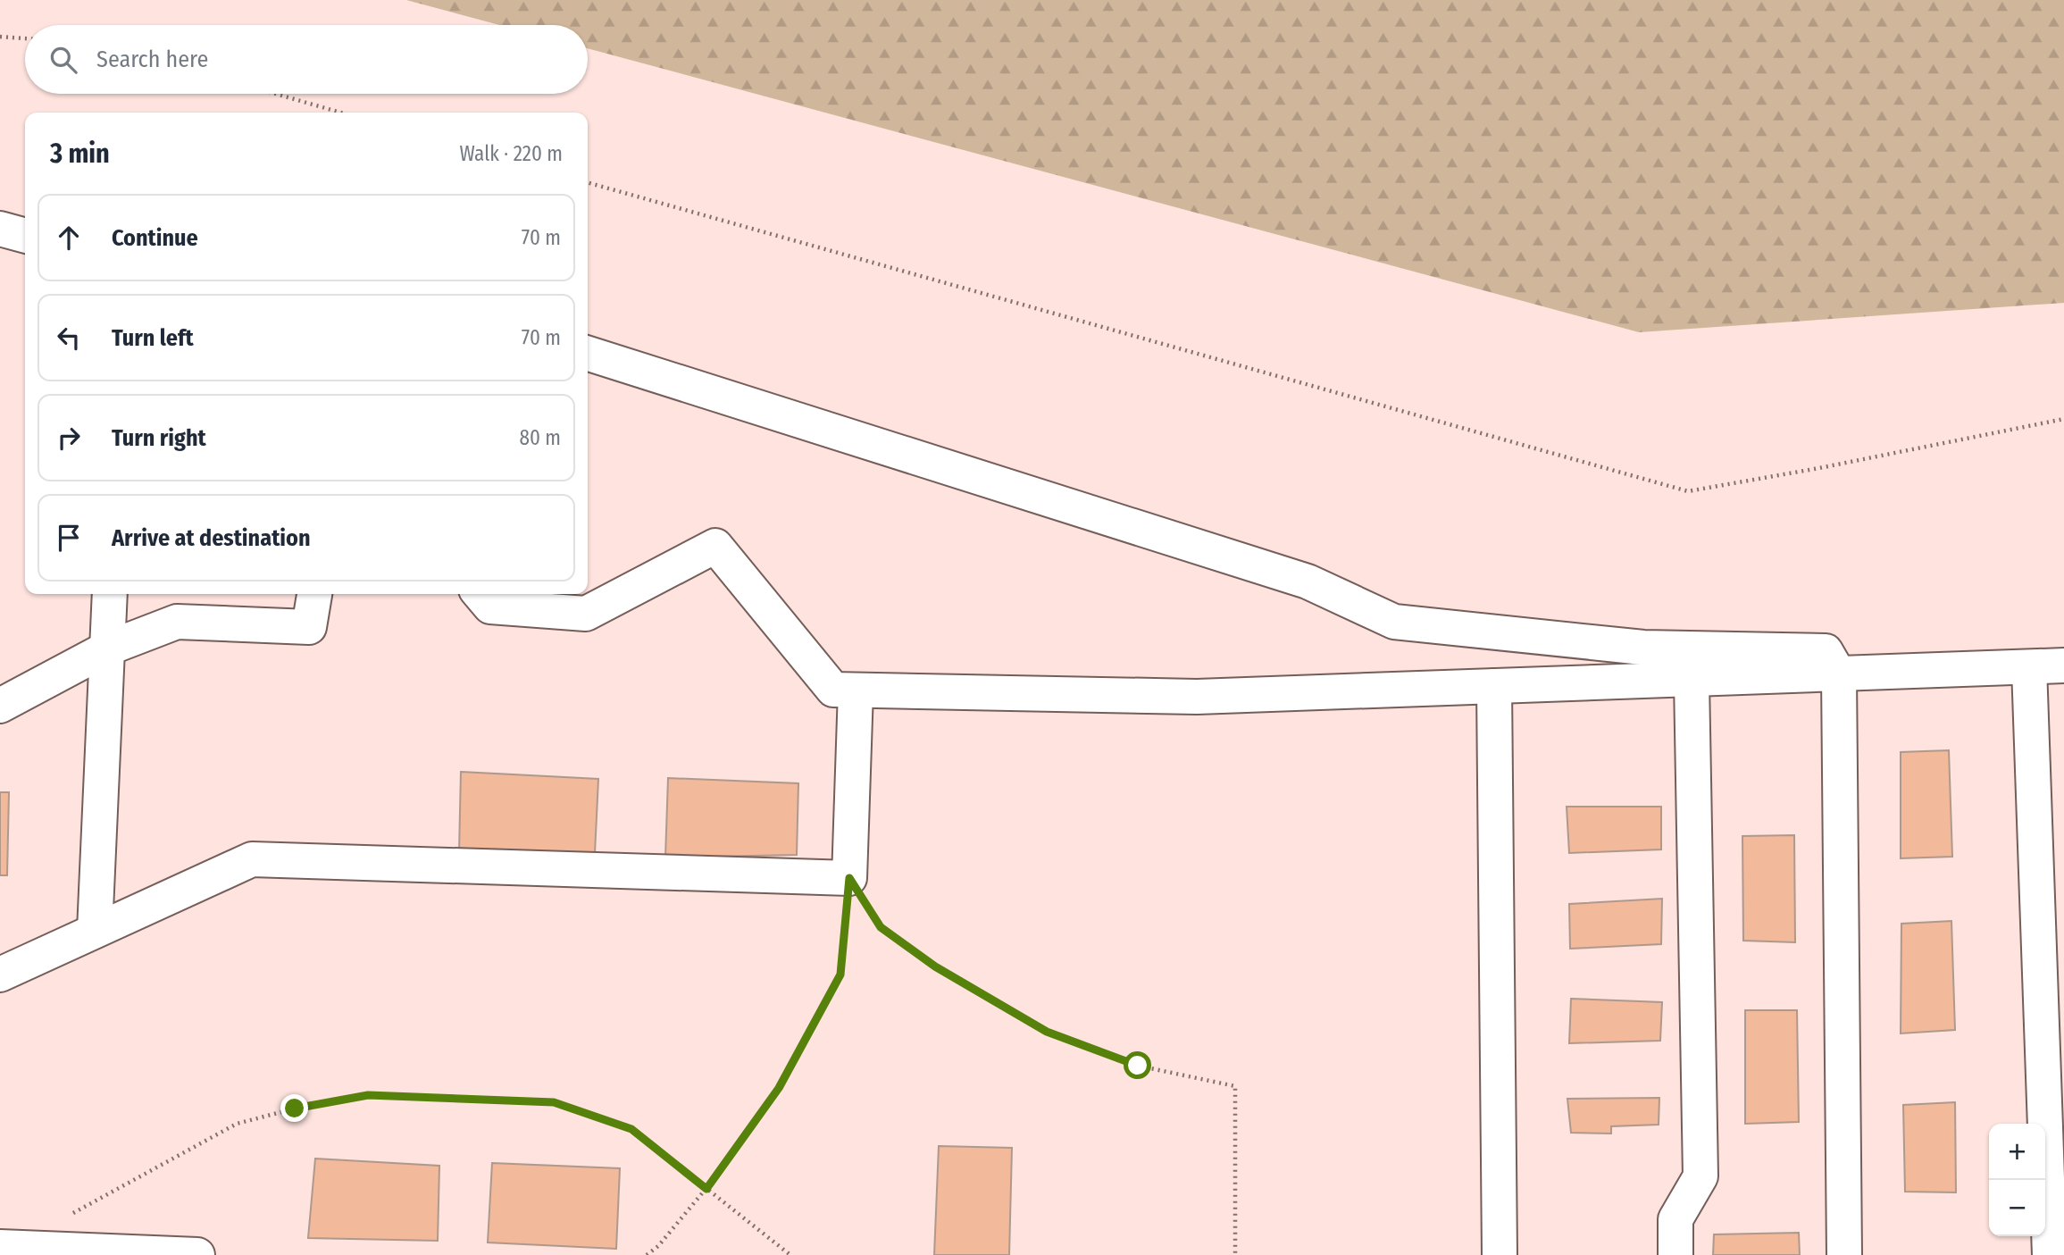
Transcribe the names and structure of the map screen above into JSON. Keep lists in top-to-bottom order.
{
  "page": {
    "search": "Search here",
    "heading": ["3 min", "Walk · 220 m"],
    "list": [
      ["Continue", "70 m"],
      ["Turn left", "70 m"],
      ["Turn right", "80 m"],
      "Arrive at destination"
    ],
    "map_buttons": ["+", "−"]
  }
}
